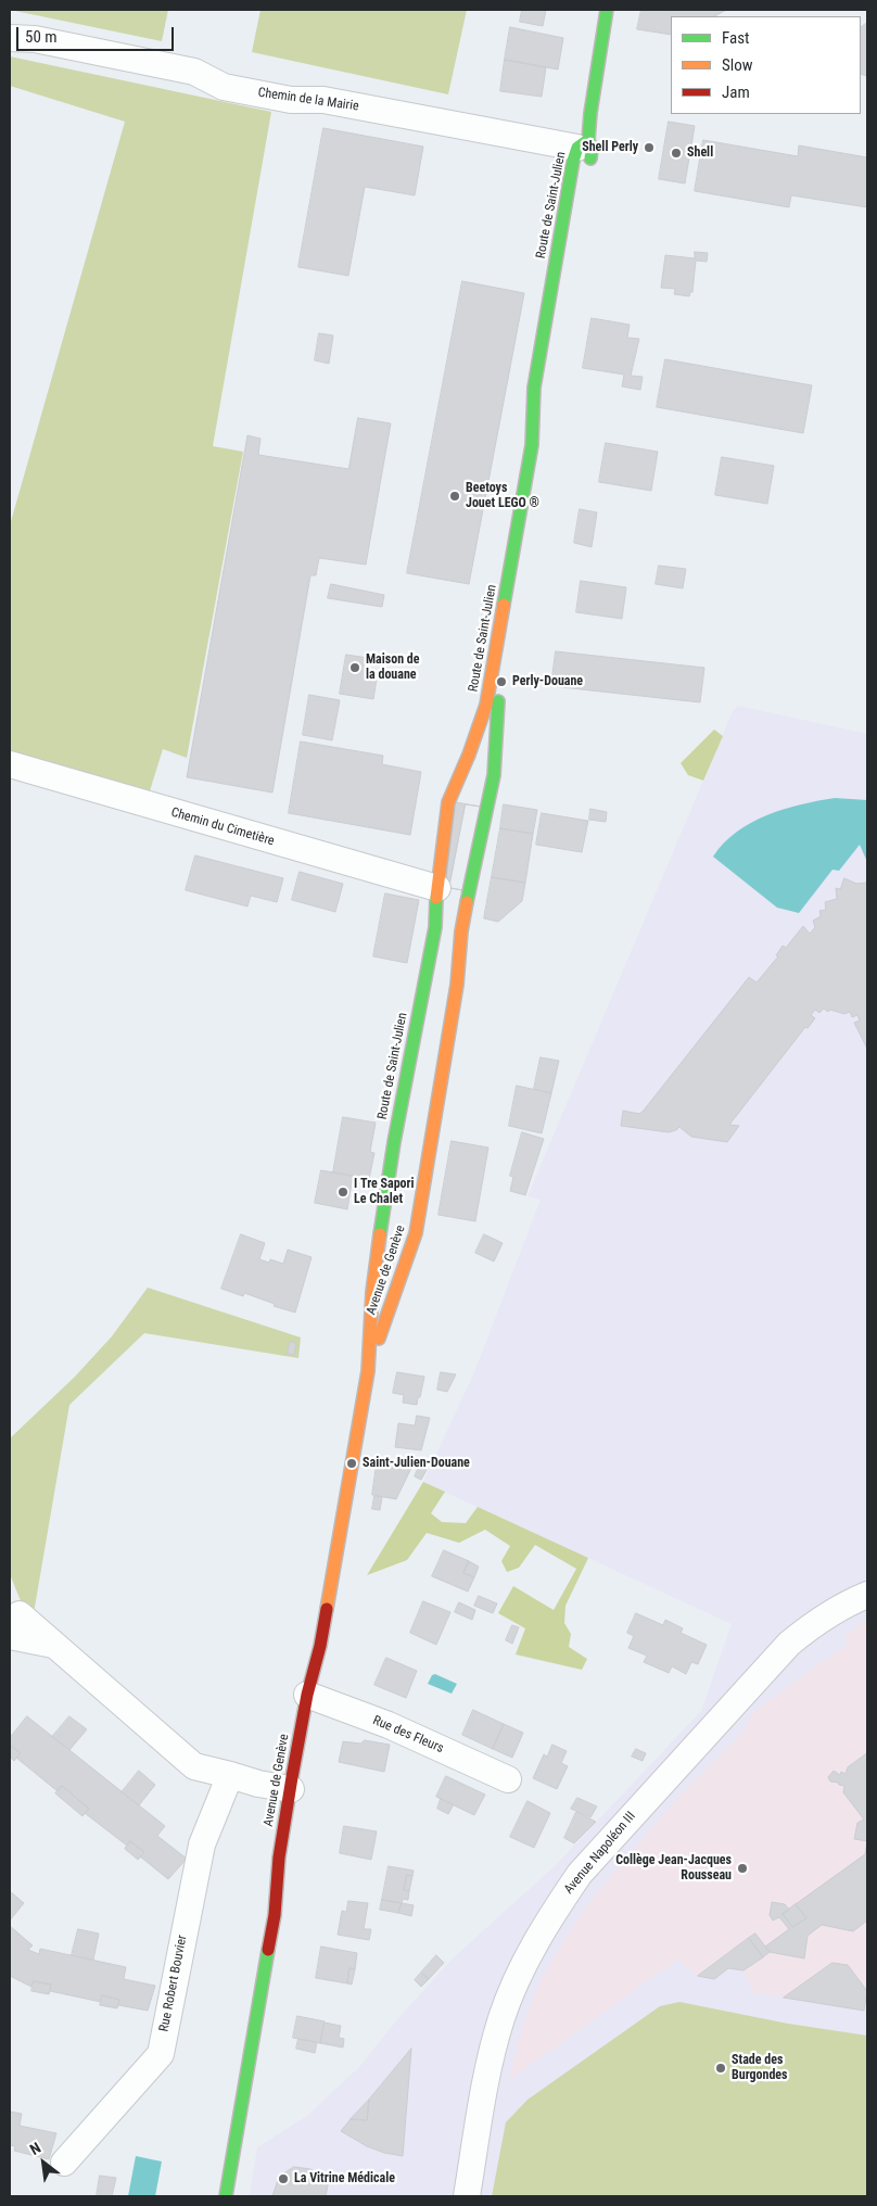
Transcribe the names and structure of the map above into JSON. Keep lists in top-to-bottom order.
{
  "streets": {
    "main road": ["Route de Saint-Julien", "Avenue de Genève"],
    "street": [
      "Chemin de la Mairie",
      "Chemin du Cimetière",
      "Rue des Fleurs",
      "Avenue Napoléon III",
      "Rue Robert Bouvier"
    ]
  },
  "crossings": [
    ["Chemin de la Mairie", "Route de Saint-Julien"],
    ["Route de Saint-Julien", "Chemin du Cimetière"],
    ["Route de Saint-Julien", "Avenue de Genève"],
    ["Avenue de Genève", "Rue des Fleurs"]
  ],
  "places": [
    "Shell Perly",
    "Shell",
    "Beetoys Jouet LEGO ®",
    "Maison de la douane",
    "Perly-Douane",
    "I Tre Sapori Le Chalet",
    "Saint-Julien-Douane",
    "Collège Jean-Jacques Rousseau",
    "Stade des Burgondes",
    "La Vitrine Médicale"
  ],
  "legend": ["Fast", "Slow", "Jam"],
  "scale_bar": "50 m",
  "north": "top left"
}
